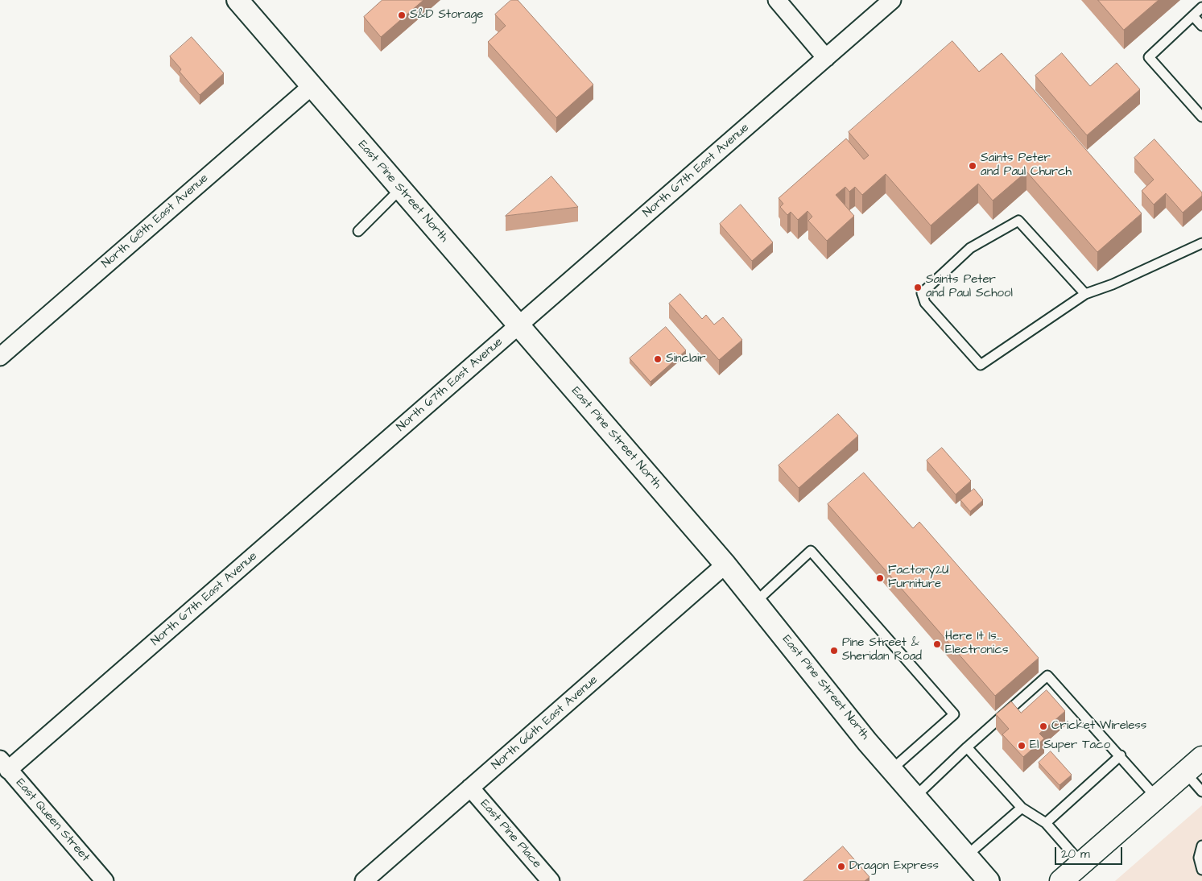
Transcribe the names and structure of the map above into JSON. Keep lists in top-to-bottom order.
{
  "streets": {
    "street": [
      "North 67th East Avenue",
      "East Pine Street North",
      "North 68th East Avenue",
      "North 66th East Avenue",
      "East Queen Street",
      "East Pine Place"
    ]
  },
  "crossings": [
    ["North 67th East Avenue", "East Pine Street North"],
    ["North 67th East Avenue", "East Queen Street"],
    ["East Pine Street North", "North 68th East Avenue"],
    ["East Pine Street North", "North 66th East Avenue"],
    ["North 66th East Avenue", "East Pine Place"]
  ],
  "places": [
    "S&D Storage",
    "Saints Peter and Paul Church",
    "Saints Peter and Paul School",
    "Sinclair",
    "Factory2U Furniture",
    "Here It Is... Electronics",
    "Pine Street & Sheridan Road",
    "Cricket Wireless",
    "El Super Taco",
    "Dragon Express"
  ],
  "scale_bar": "20 m"
}
